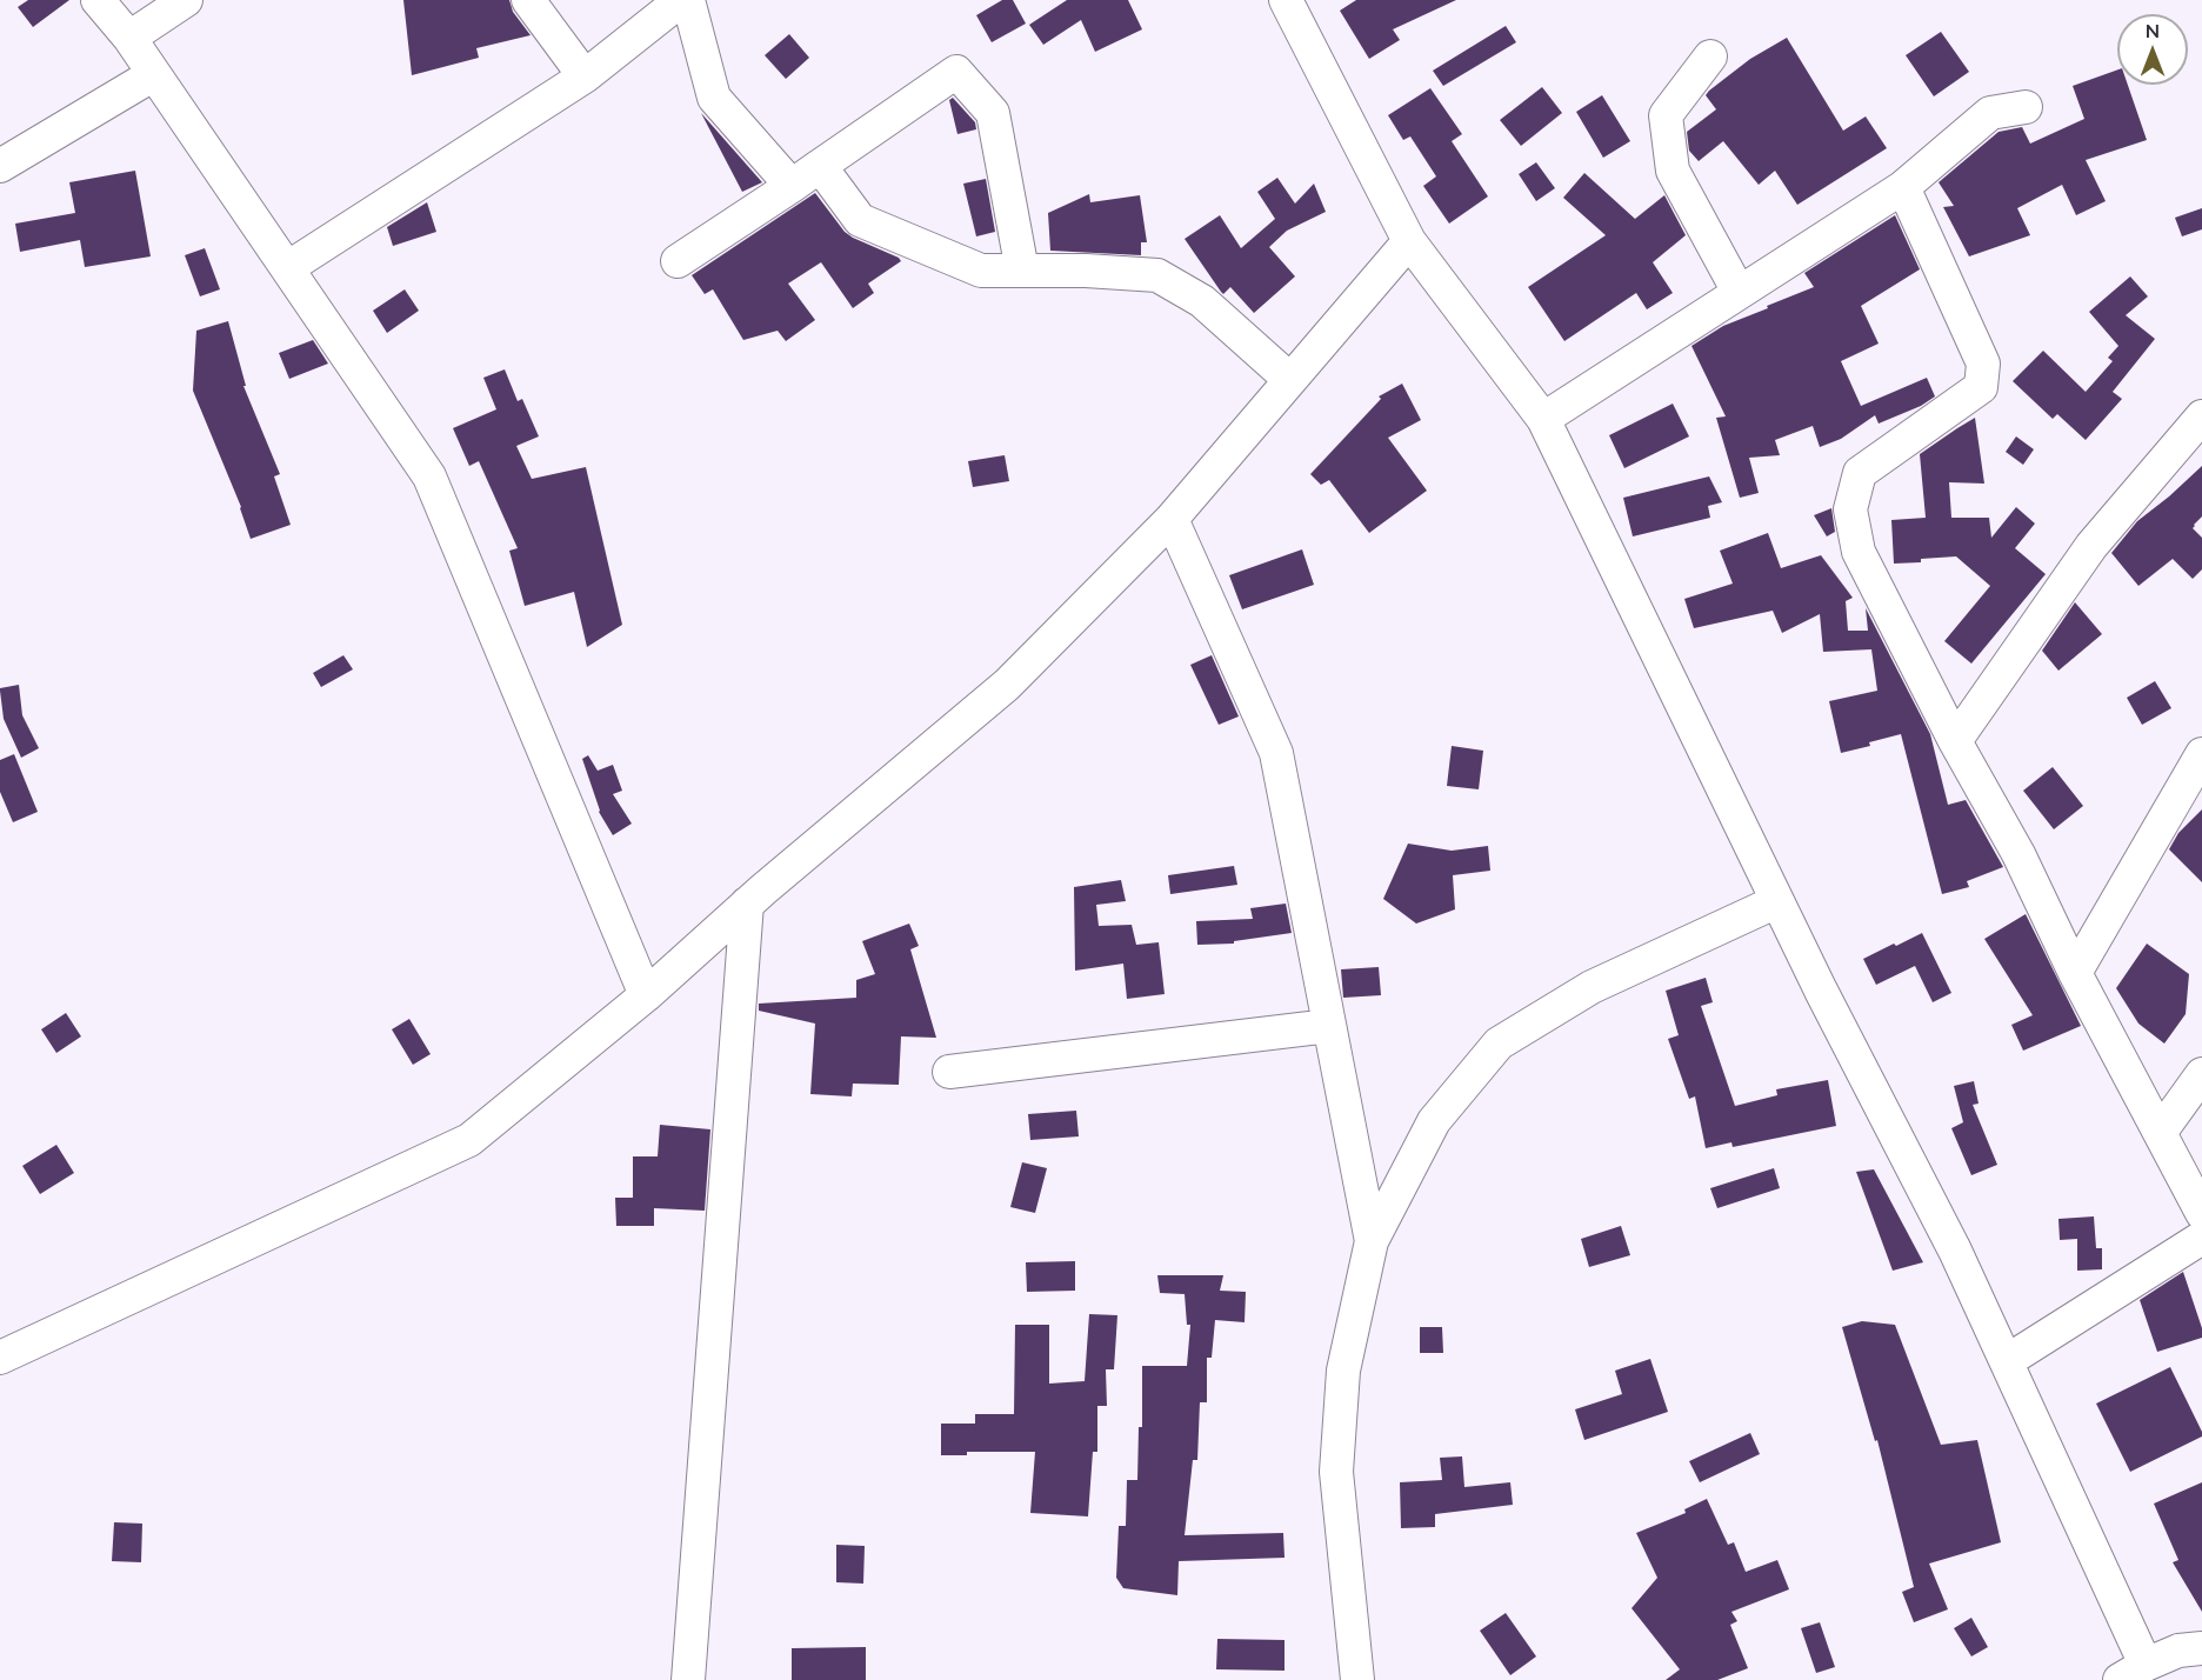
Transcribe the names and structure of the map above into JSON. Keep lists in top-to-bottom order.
{
  "north": "top"
}
